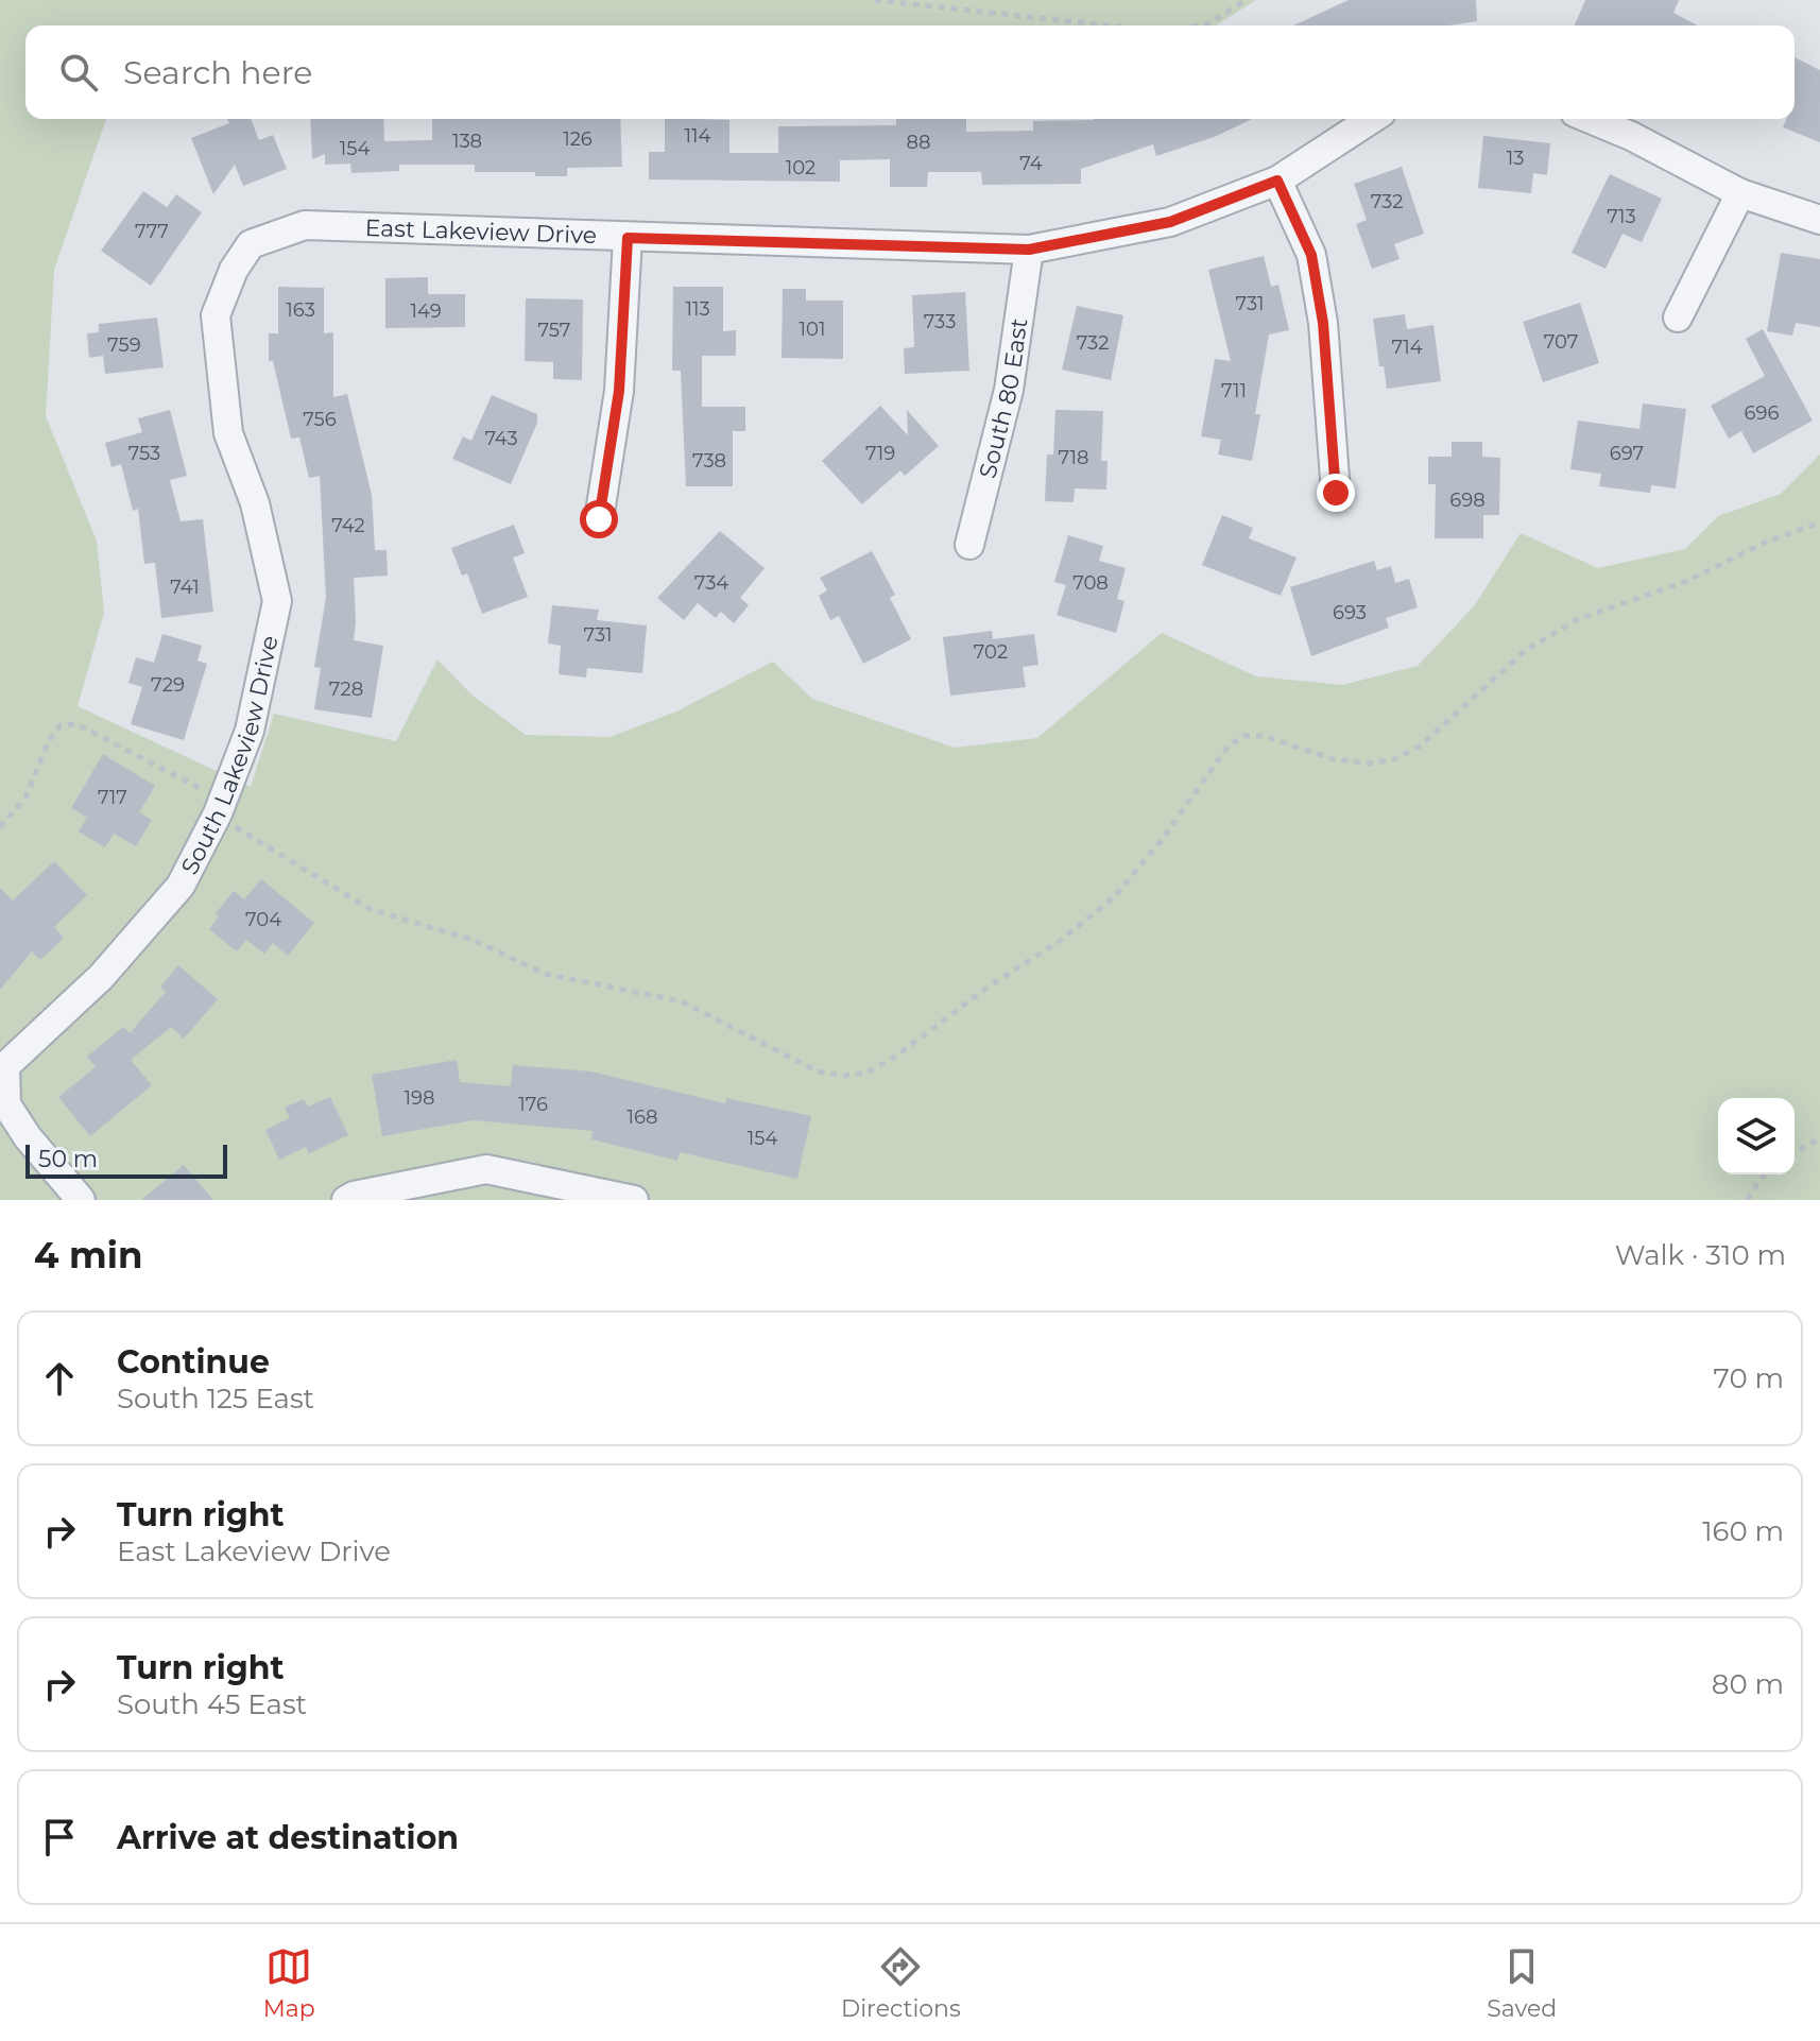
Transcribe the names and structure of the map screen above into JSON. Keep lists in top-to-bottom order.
{
  "streets": {
    "street": ["East Lakeview Drive", "South 80 East", "South Lakeview Drive"]
  },
  "crossings": [
    ["East Lakeview Drive", "South 80 East"],
    ["East Lakeview Drive", "South Lakeview Drive"]
  ],
  "house_numbers": [
    "114",
    "126",
    "138",
    "88",
    "154",
    "13",
    "74",
    "102",
    "732",
    "713",
    "777",
    "731",
    "113",
    "163",
    "149",
    "733",
    "101",
    "757",
    "707",
    "732",
    "759",
    "714",
    "711",
    "696",
    "756",
    "743",
    "753",
    "719",
    "697",
    "718",
    "738",
    "698",
    "742",
    "734",
    "708",
    "741",
    "693",
    "731",
    "702",
    "729",
    "728",
    "717",
    "704",
    "198",
    "176",
    "168",
    "154"
  ],
  "scale_bar": "50 m",
  "page": {
    "search": "Search here",
    "scale": "50 m",
    "heading": ["4 min", "Walk · 310 m"],
    "list": [
      ["Continue", "South 125 East", "70 m"],
      ["Turn right", "East Lakeview Drive", "160 m"],
      ["Turn right", "South 45 East", "80 m"],
      "Arrive at destination"
    ],
    "nav": ["Map", "Directions", "Saved"]
  }
}
